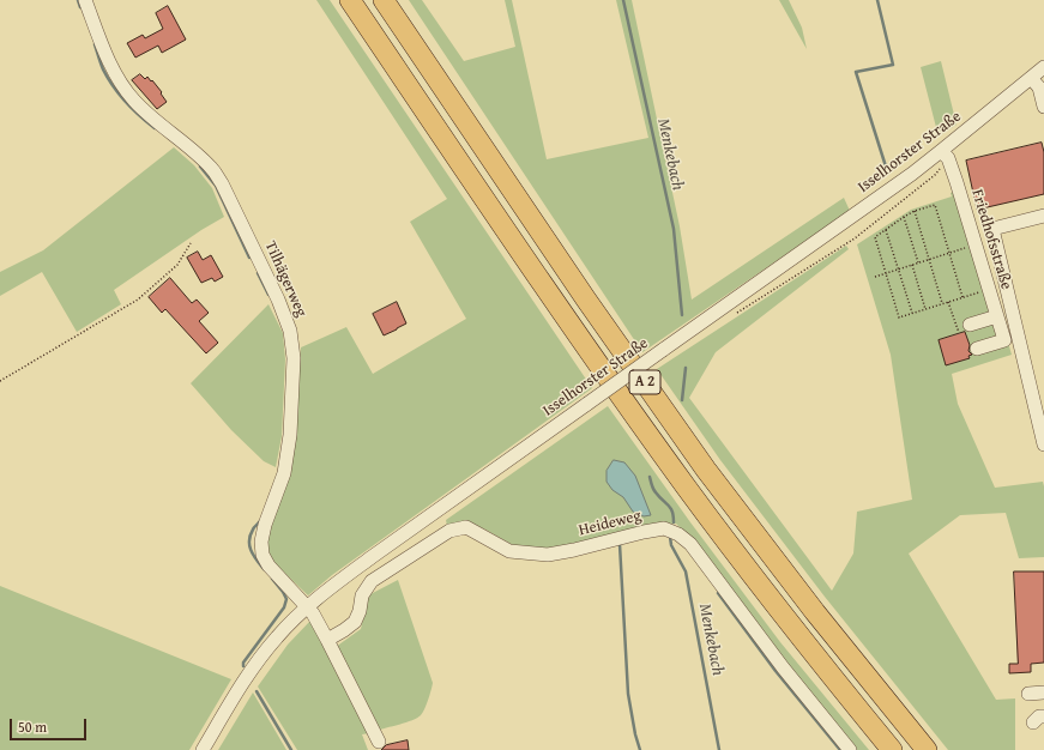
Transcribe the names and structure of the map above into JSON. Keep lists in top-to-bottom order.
{
  "streets": {
    "highway": ["A 2"],
    "street": [
      "Isselhorster Straße",
      "Friedhofsstraße",
      "Tilhägerweg",
      "Heideweg"
    ]
  },
  "crossings": [
    ["Isselhorster Straße", "Friedhofsstraße"],
    ["Isselhorster Straße", "Tilhägerweg"]
  ],
  "water": ["Menkebach"],
  "scale_bar": "50 m"
}
